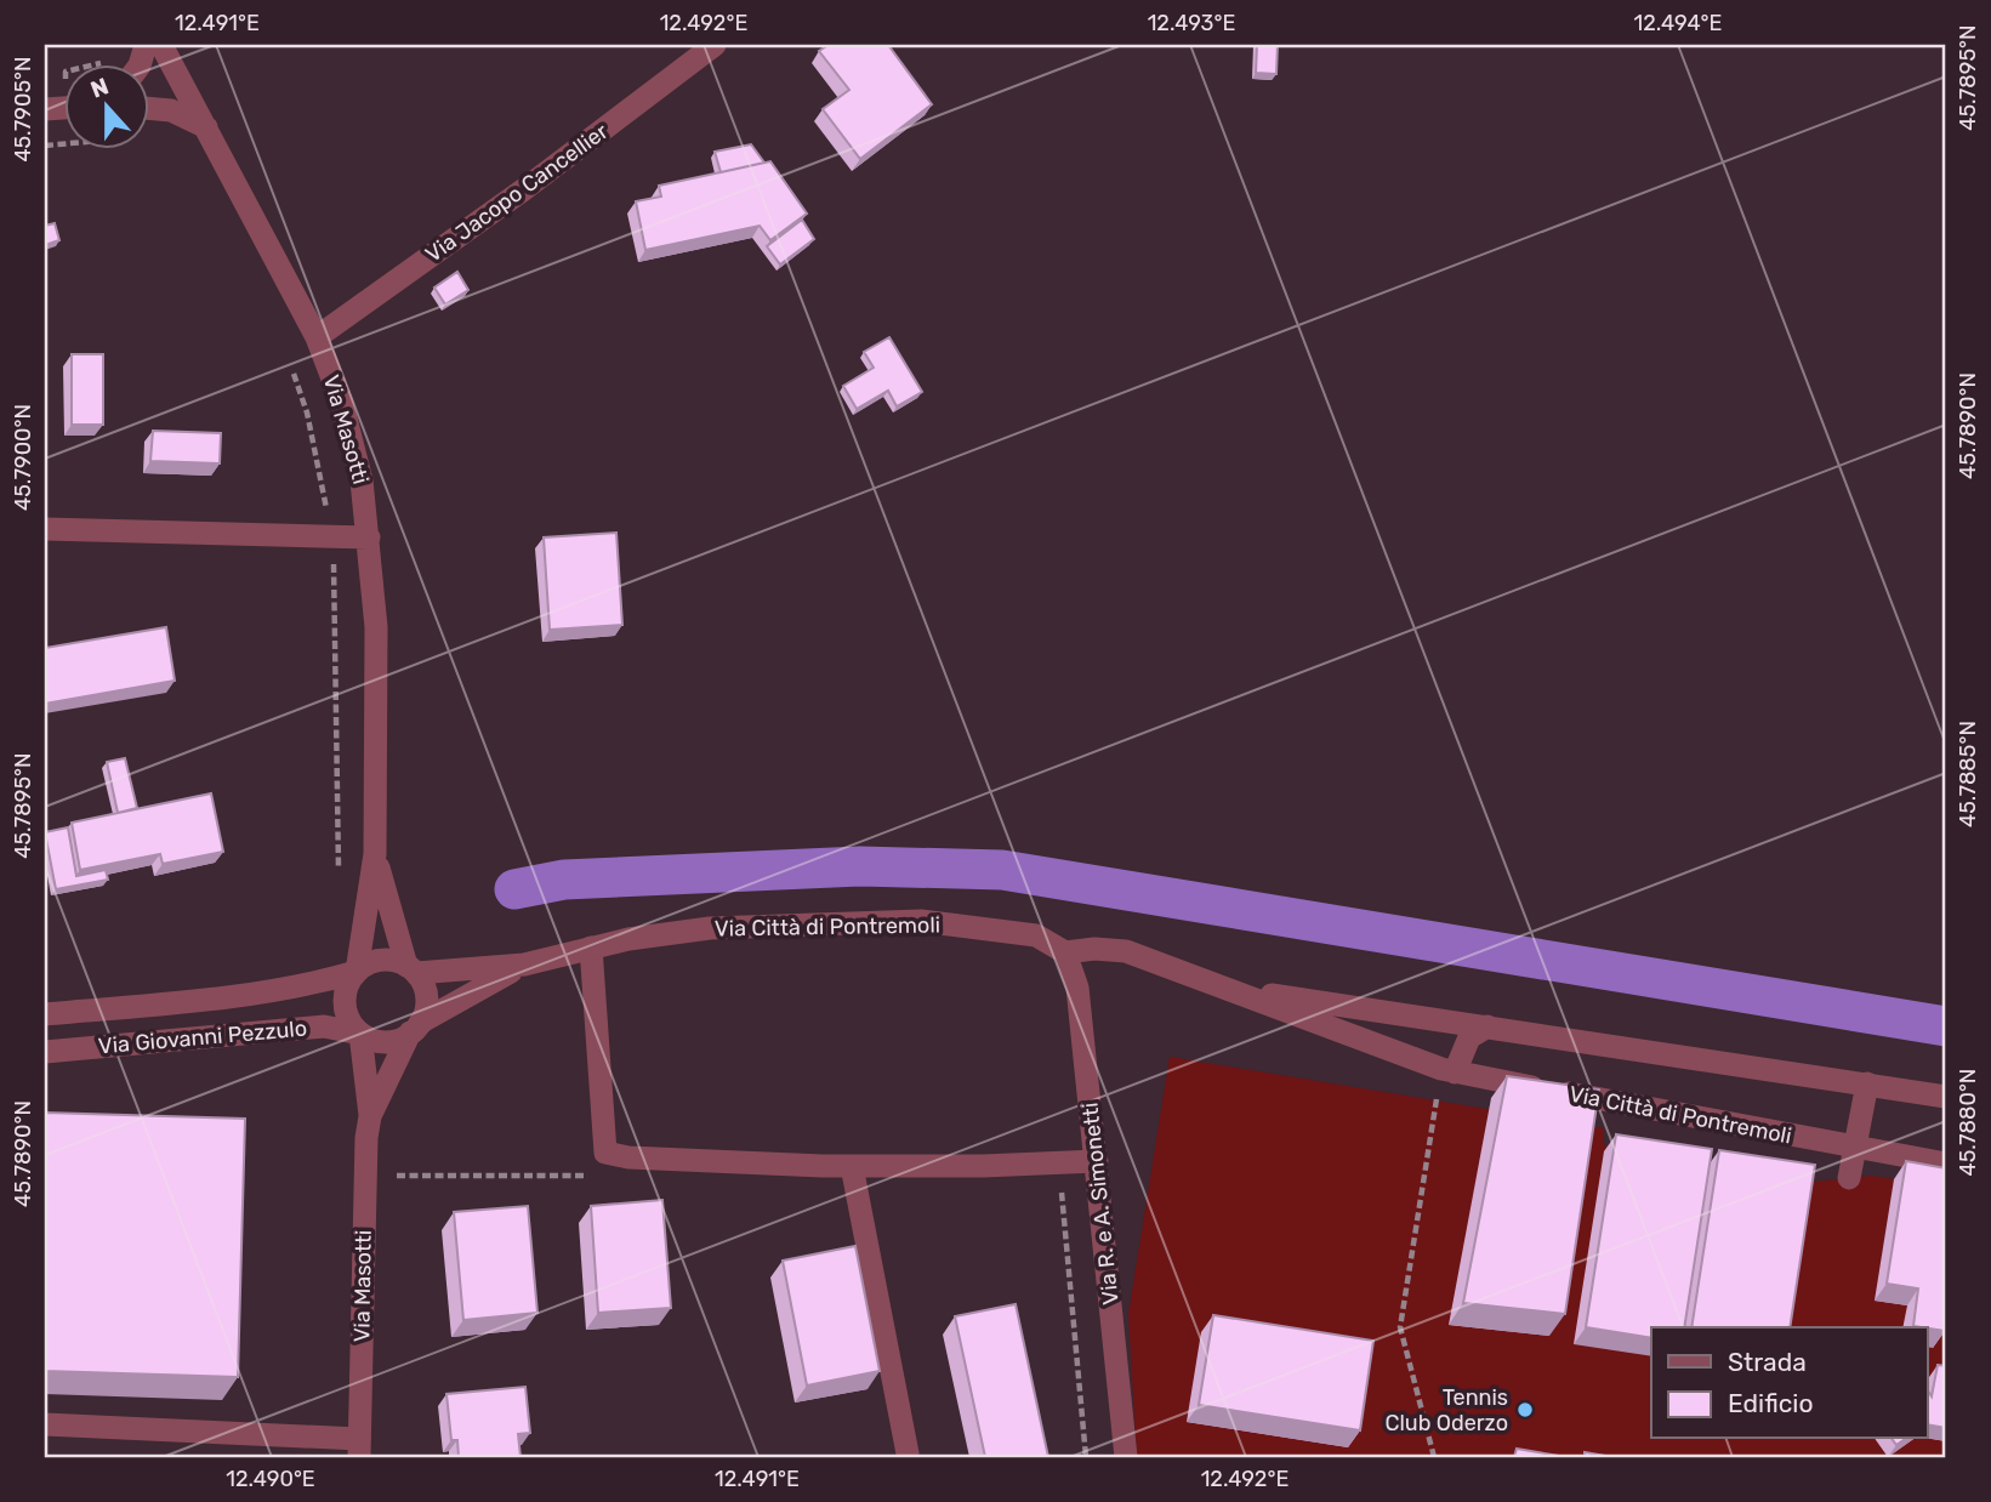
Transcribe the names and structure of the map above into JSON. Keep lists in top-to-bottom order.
{
  "streets": {
    "street": [
      "Via Jacopo Cancellier",
      "Via Masotti",
      "Via Città di Pontremoli",
      "Via Giovanni Pezzulo",
      "Via R. e A. Simonetti"
    ]
  },
  "crossings": [
    ["Via Jacopo Cancellier", "Via Masotti"],
    ["Via Masotti", "Via Città di Pontremoli"],
    ["Via Masotti", "Via Giovanni Pezzulo"],
    ["Via Città di Pontremoli", "Via Giovanni Pezzulo"],
    ["Via Città di Pontremoli", "Via R. e A. Simonetti"]
  ],
  "places": ["Tennis Club Oderzo"],
  "legend": ["Strada", "Edificio"],
  "north": "top",
  "coordinates": [
    "12.491°E",
    "12.492°E",
    "12.493°E",
    "12.494°E",
    "45.7895°N",
    "45.7905°N",
    "45.7890°N",
    "45.7900°N",
    "45.7885°N",
    "45.7880°N",
    "12.490°E"
  ]
}
